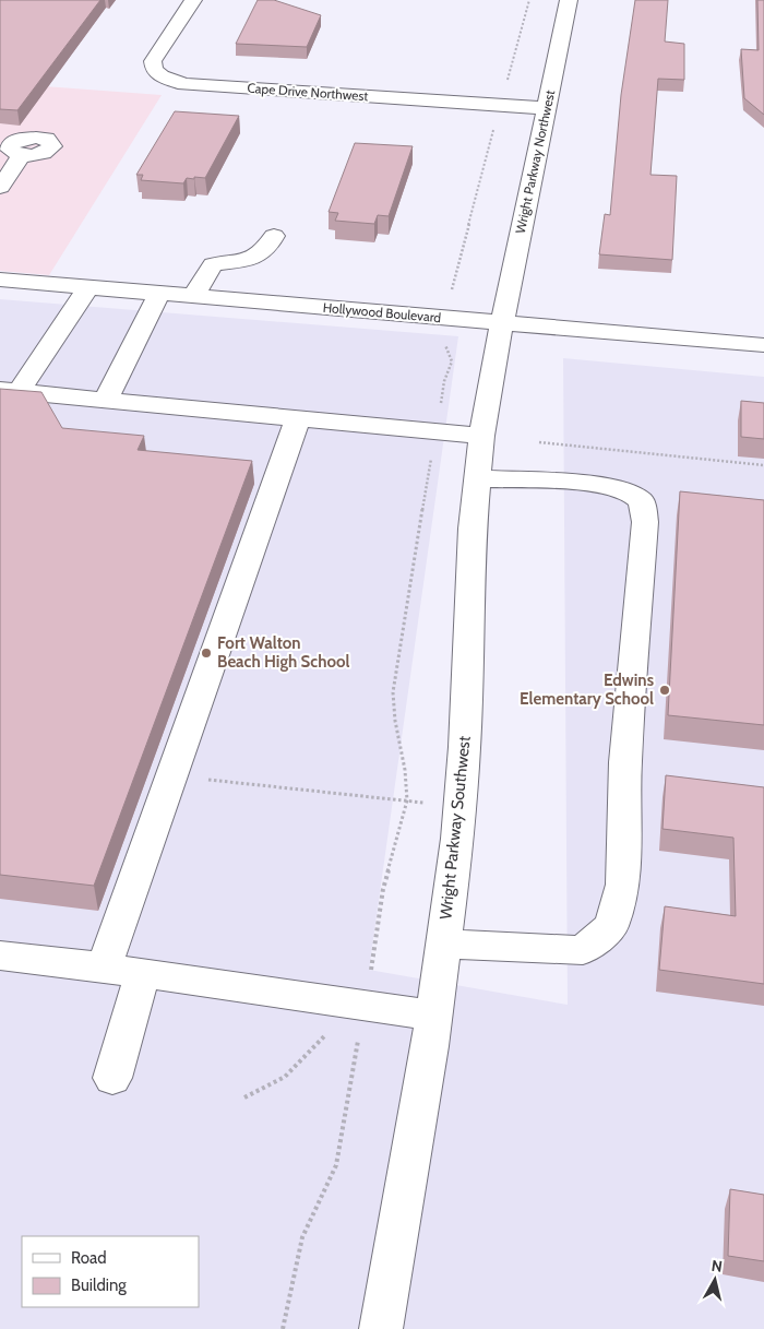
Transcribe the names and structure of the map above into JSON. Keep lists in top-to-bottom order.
{
  "streets": {
    "street": [
      "Cape Drive Northwest",
      "Wright Parkway Northwest",
      "Hollywood Boulevard",
      "Wright Parkway Southwest"
    ]
  },
  "crossings": [
    ["Cape Drive Northwest", "Wright Parkway Northwest"],
    ["Wright Parkway Northwest", "Hollywood Boulevard"],
    ["Wright Parkway Northwest", "Wright Parkway Southwest"],
    ["Hollywood Boulevard", "Wright Parkway Southwest"]
  ],
  "places": ["Fort Walton Beach High School", "Edwins Elementary School"],
  "legend": ["Road", "Building"],
  "north": "top"
}
